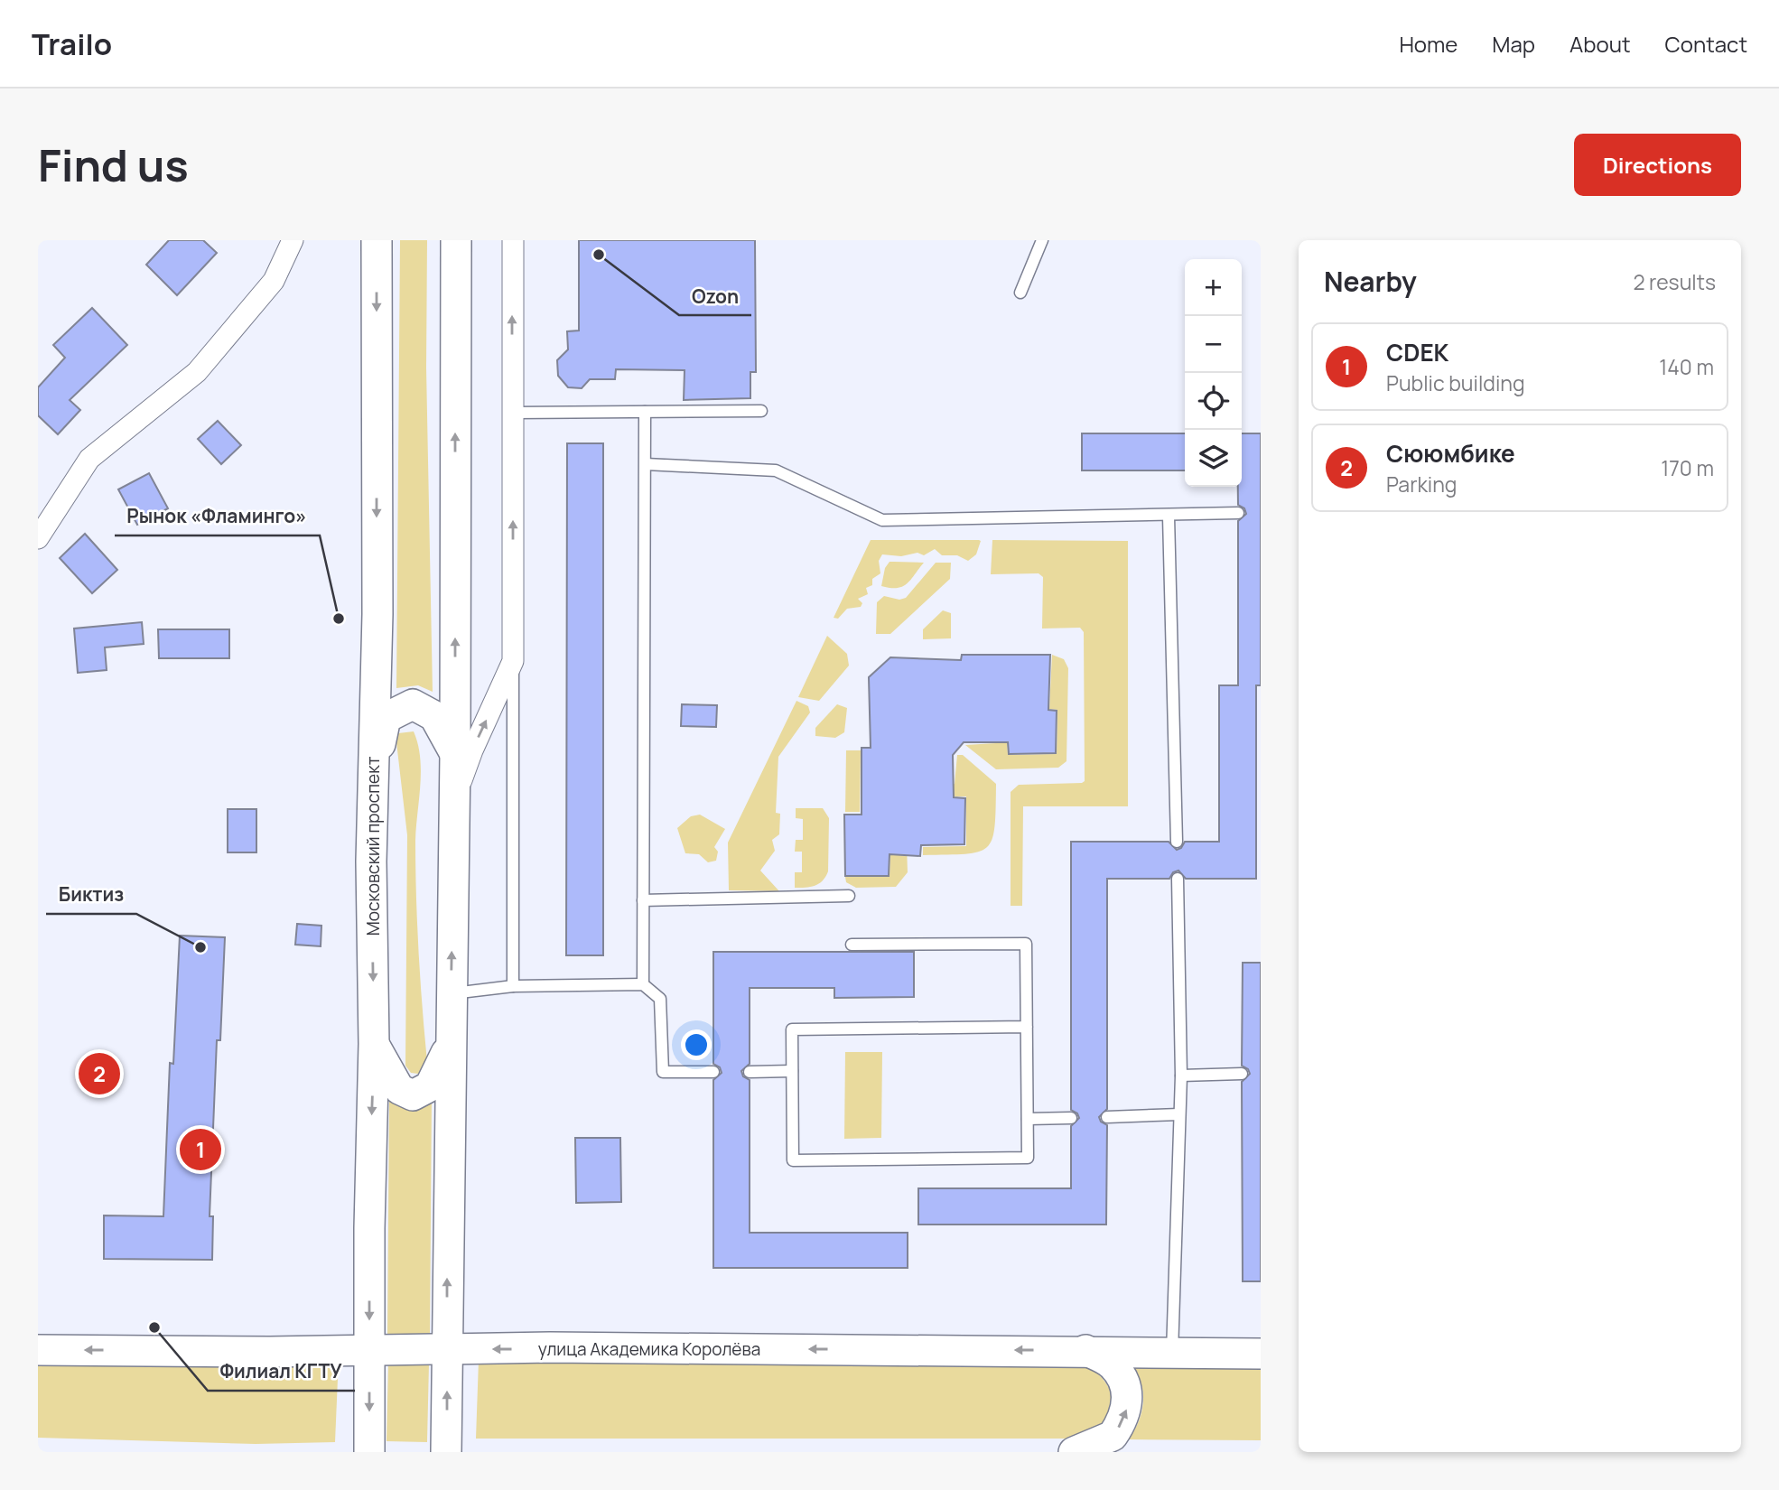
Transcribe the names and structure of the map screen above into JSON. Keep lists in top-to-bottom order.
{
  "streets": {
    "main road": ["Московский проспект", "улица Академика Королёва"]
  },
  "crossings": [
    ["Московский проспект", "улица Академика Королёва"]
  ],
  "one_way": ["улица Академика Королёва"],
  "places": [
    "Ozon",
    "Рынок «Фламинго»",
    "Биктиз",
    "Филиал КГТУ"
  ],
  "page": {
    "header": "Trailo",
    "nav": [
      "Home",
      "Map",
      "About",
      "Contact"
    ],
    "buttons": "Directions",
    "title": "Find us",
    "heading": ["Nearby", "2 results"],
    "map_buttons": ["+", "−"],
    "list": [
      {
        "mark": "1",
        "name": "CDEK",
        "note": "Public building",
        "value": "140 m"
      },
      {
        "mark": "2",
        "name": "Сююмбике",
        "note": "Parking",
        "value": "170 m"
      }
    ],
    "pins": ["2", "1"]
  }
}
